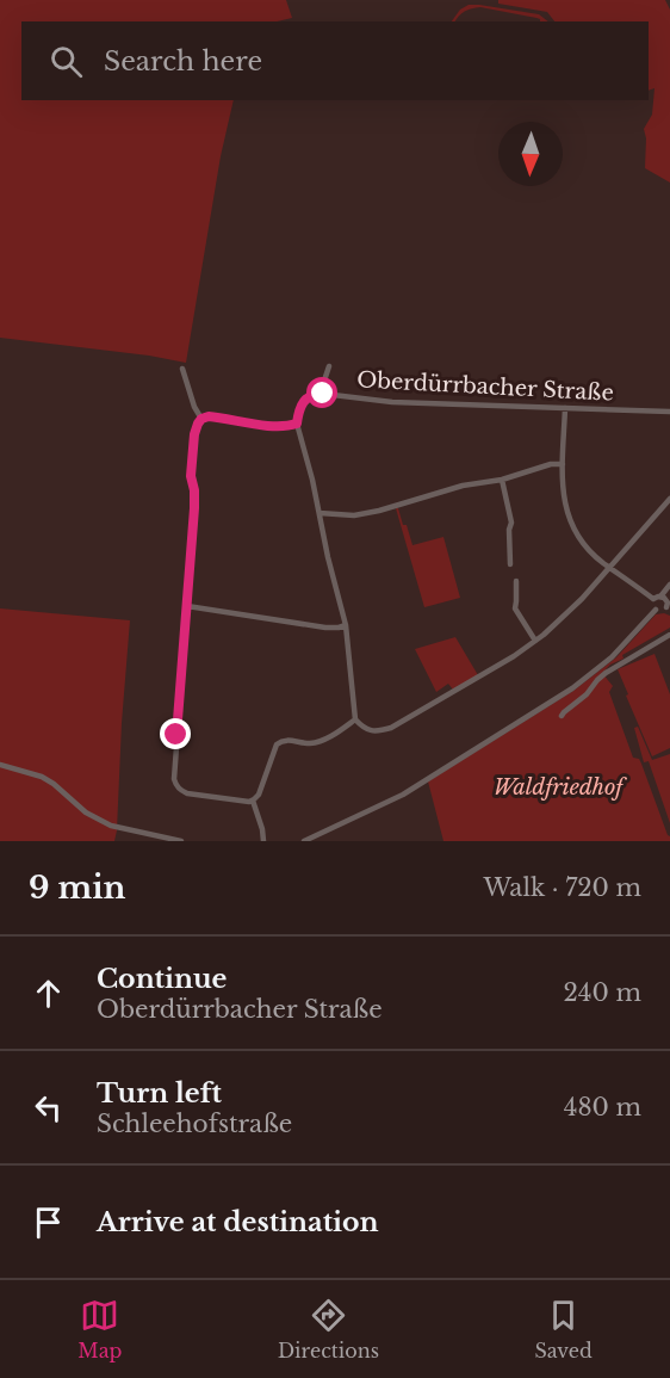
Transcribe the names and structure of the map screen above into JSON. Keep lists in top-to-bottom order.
{
  "streets": {
    "street": ["Oberdürrbacher Straße"]
  },
  "parks": ["Waldfriedhof"],
  "north": "bottom",
  "page": {
    "search": "Search here",
    "heading": ["9 min", "Walk · 720 m"],
    "list": [
      ["Continue", "Oberdürrbacher Straße", "240 m"],
      ["Turn left", "Schleehofstraße", "480 m"],
      "Arrive at destination"
    ],
    "nav": ["Map", "Directions", "Saved"]
  }
}
